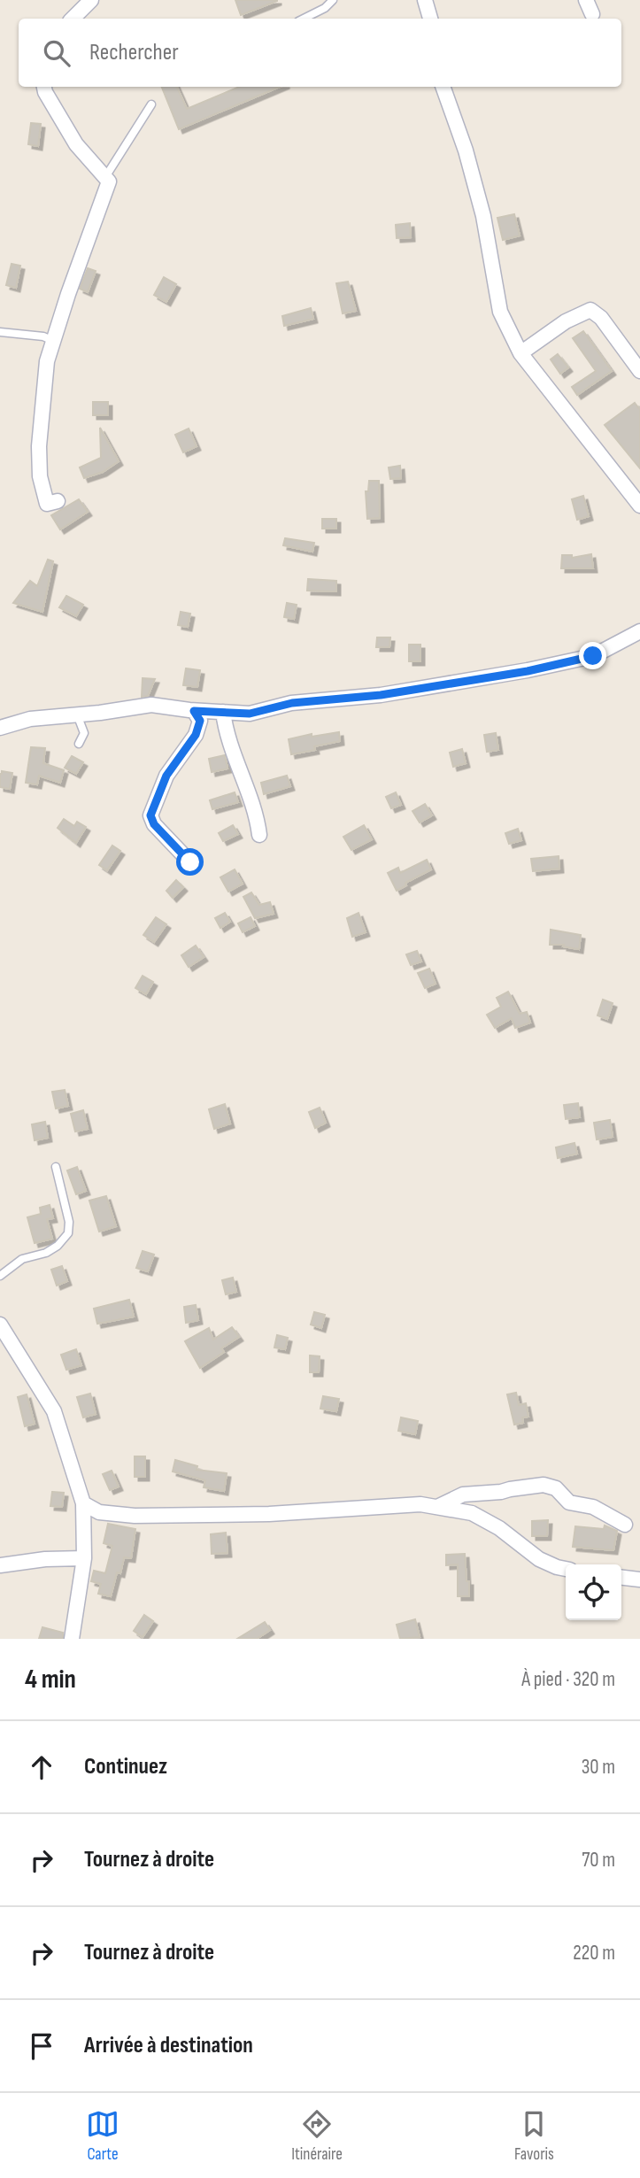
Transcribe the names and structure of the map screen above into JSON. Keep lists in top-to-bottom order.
{
  "page": {
    "search": "Rechercher",
    "heading": ["4 min", "À pied · 320 m"],
    "list": [
      ["Continuez", "30 m"],
      ["Tournez à droite", "70 m"],
      ["Tournez à droite", "220 m"],
      "Arrivée à destination"
    ],
    "nav": ["Carte", "Itinéraire", "Favoris"]
  }
}
